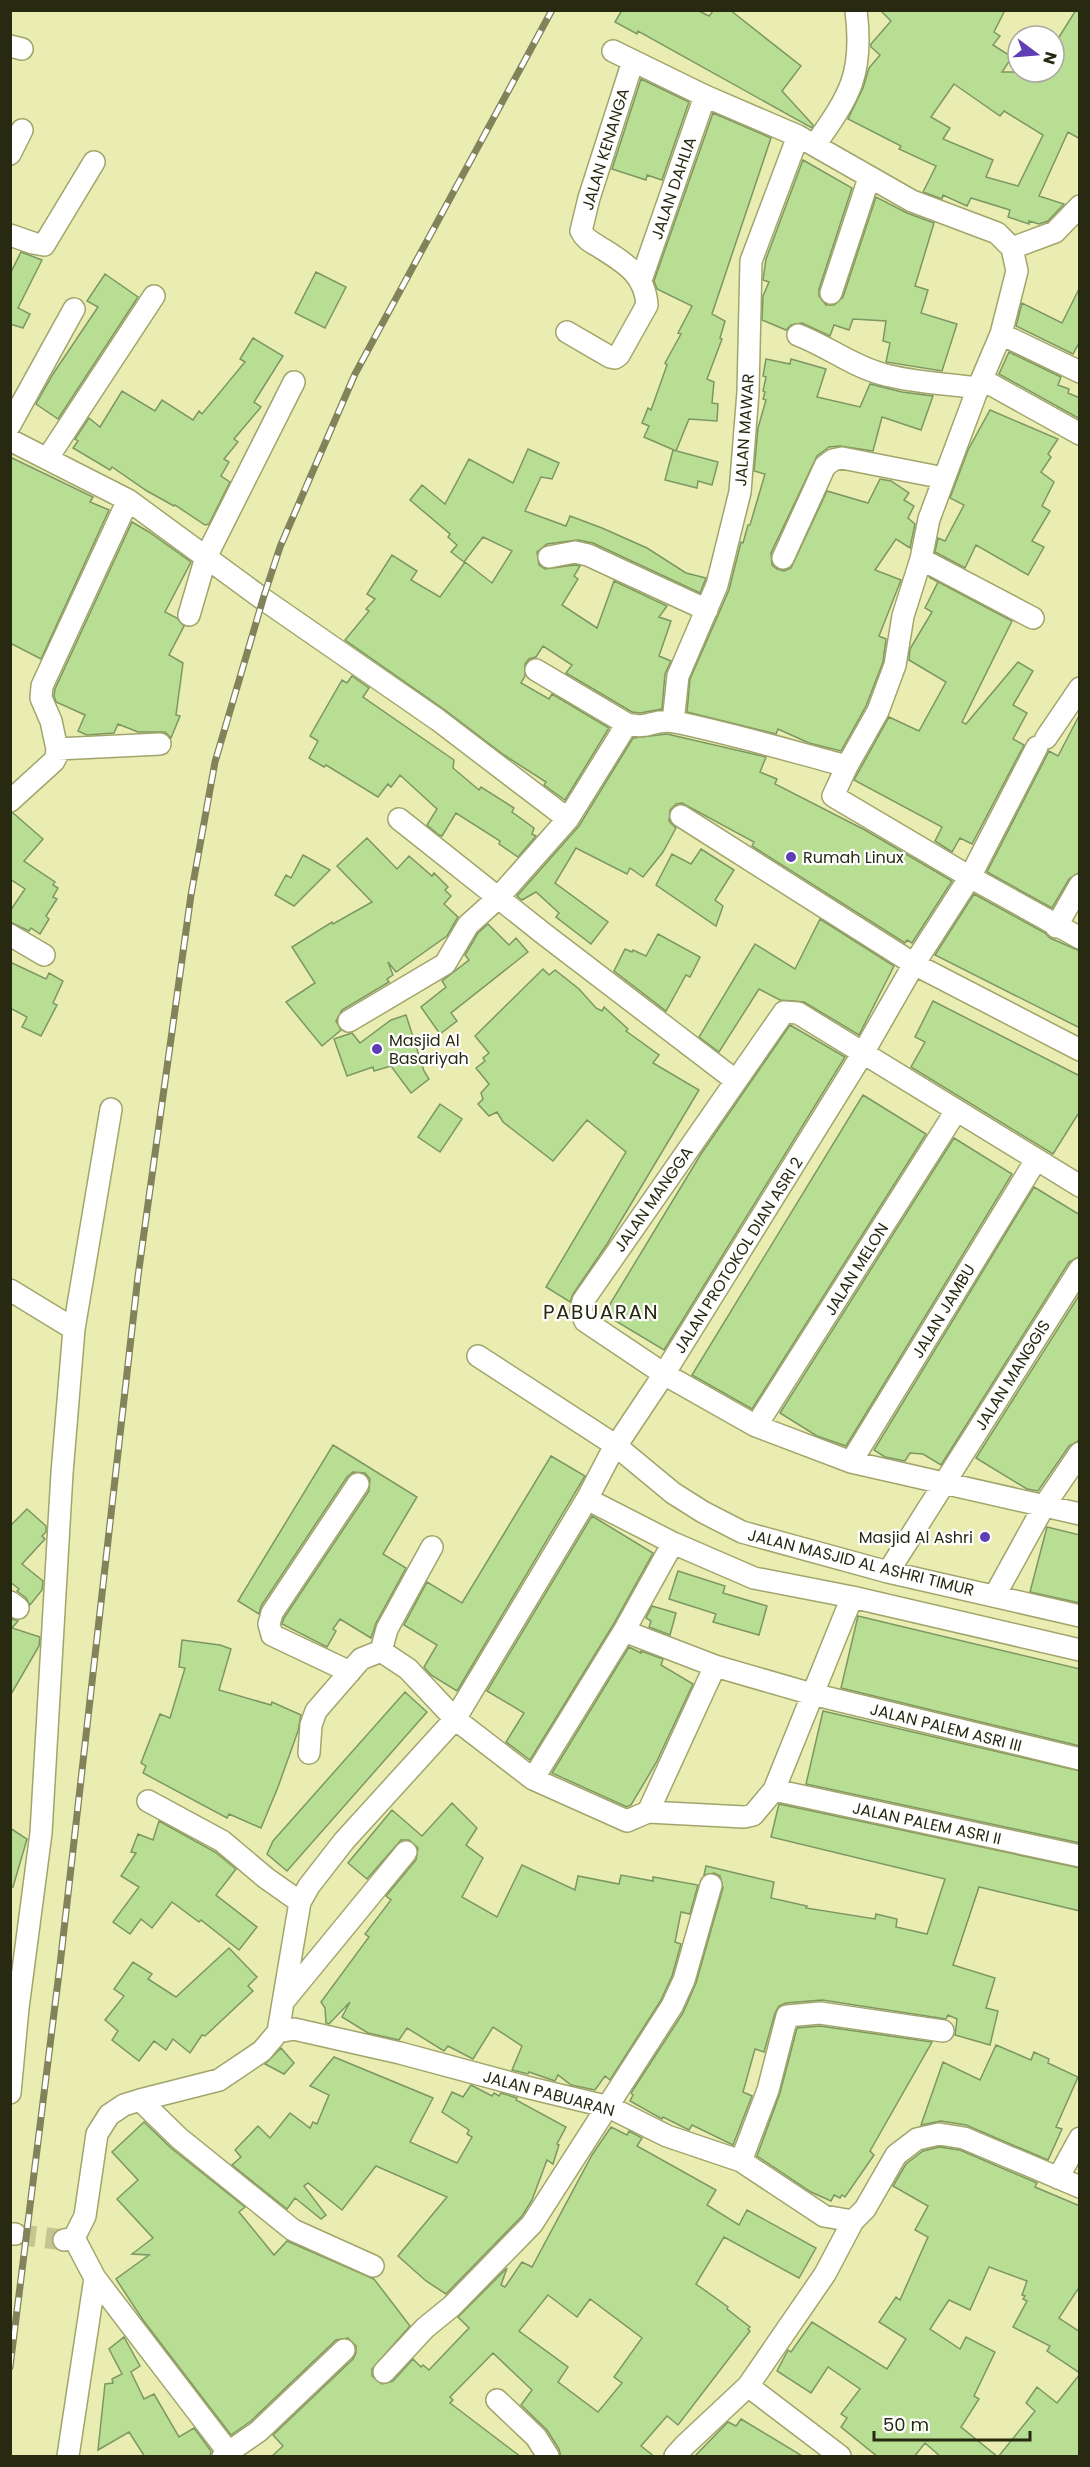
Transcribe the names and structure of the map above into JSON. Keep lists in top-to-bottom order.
{
  "streets": {
    "street": [
      "JALAN KENANGA",
      "JALAN DAHLIA",
      "JALAN MAWAR",
      "JALAN MANGGA",
      "JALAN PROTOKOL DIAN ASRI 2",
      "JALAN MELON",
      "JALAN JAMBU",
      "JALAN MANGGIS",
      "JALAN MASJID AL ASHRI TIMUR",
      "JALAN PALEM ASRI III",
      "JALAN PALEM ASRI II",
      "JALAN PABUARAN"
    ]
  },
  "crossings": [
    ["JALAN KENANGA", "JALAN DAHLIA"],
    ["JALAN MANGGA", "JALAN PROTOKOL DIAN ASRI 2"],
    ["JALAN PROTOKOL DIAN ASRI 2", "JALAN MASJID AL ASHRI TIMUR"],
    ["JALAN MANGGIS", "JALAN MASJID AL ASHRI TIMUR"]
  ],
  "districts": ["PABUARAN"],
  "places": ["Rumah Linux", "Masjid Al Basariyah", "Masjid Al Ashri"],
  "scale_bar": "50 m",
  "north": "right"
}
